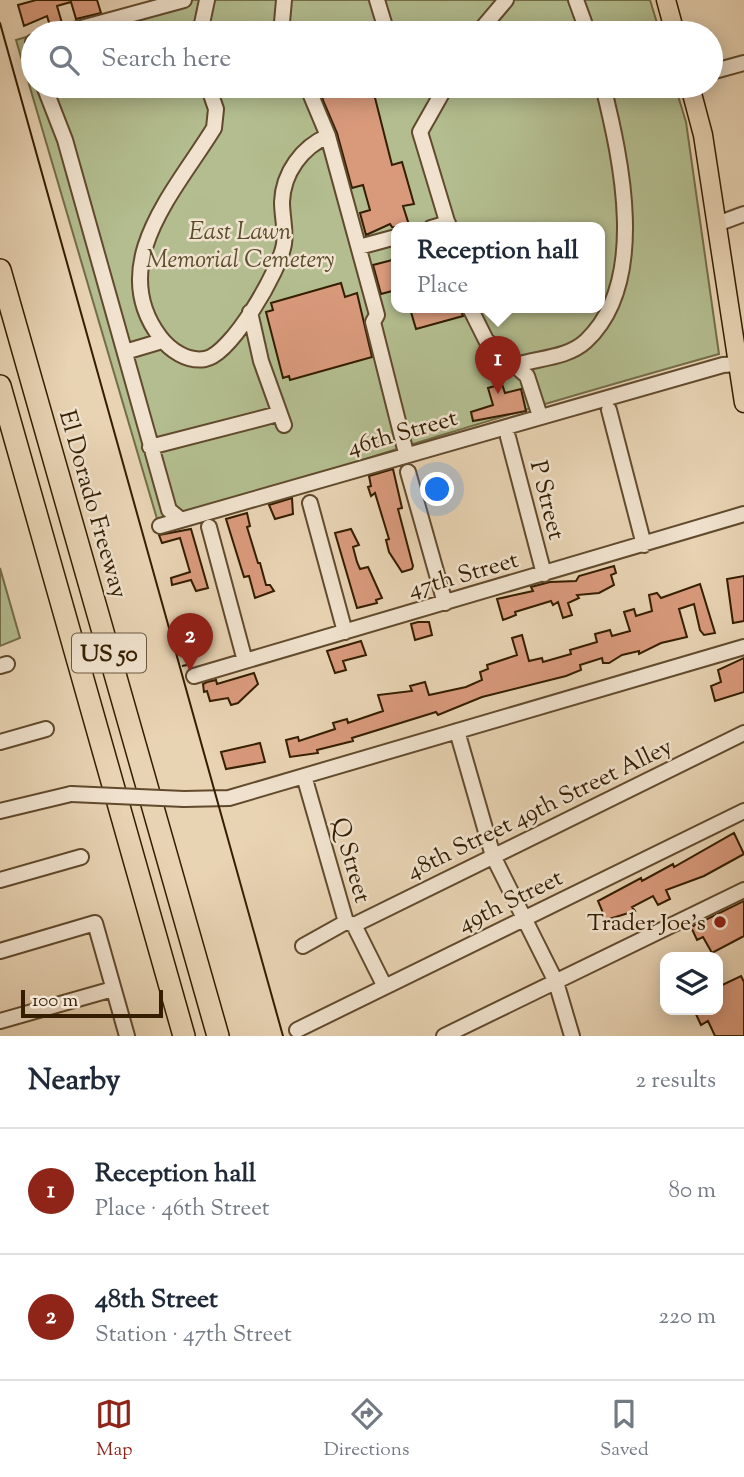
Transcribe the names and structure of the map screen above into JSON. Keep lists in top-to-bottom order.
{
  "streets": {
    "highway": ["El Dorado Freeway", "US 50"],
    "street": [
      "46th Street",
      "P Street",
      "47th Street",
      "48th Street 49th Street Alley",
      "Q Street",
      "49th Street"
    ]
  },
  "crossings": [
    ["P Street", "47th Street"],
    ["48th Street 49th Street Alley", "Q Street"],
    ["Q Street", "49th Street"]
  ],
  "parks": ["East Lawn Memorial Cemetery"],
  "places": ["Trader Joe's"],
  "scale_bar": "100 m",
  "page": {
    "search": "Search here",
    "popup": ["Reception hall", "Place"],
    "pins": ["1", "2"],
    "scale": "100 m",
    "heading": ["Nearby", "2 results"],
    "list": [
      {
        "mark": "1",
        "name": "Reception hall",
        "note": "Place · 46th Street",
        "value": "80 m"
      },
      {
        "mark": "2",
        "name": "48th Street",
        "note": "Station · 47th Street",
        "value": "220 m"
      }
    ],
    "nav": ["Map", "Directions", "Saved"]
  }
}
